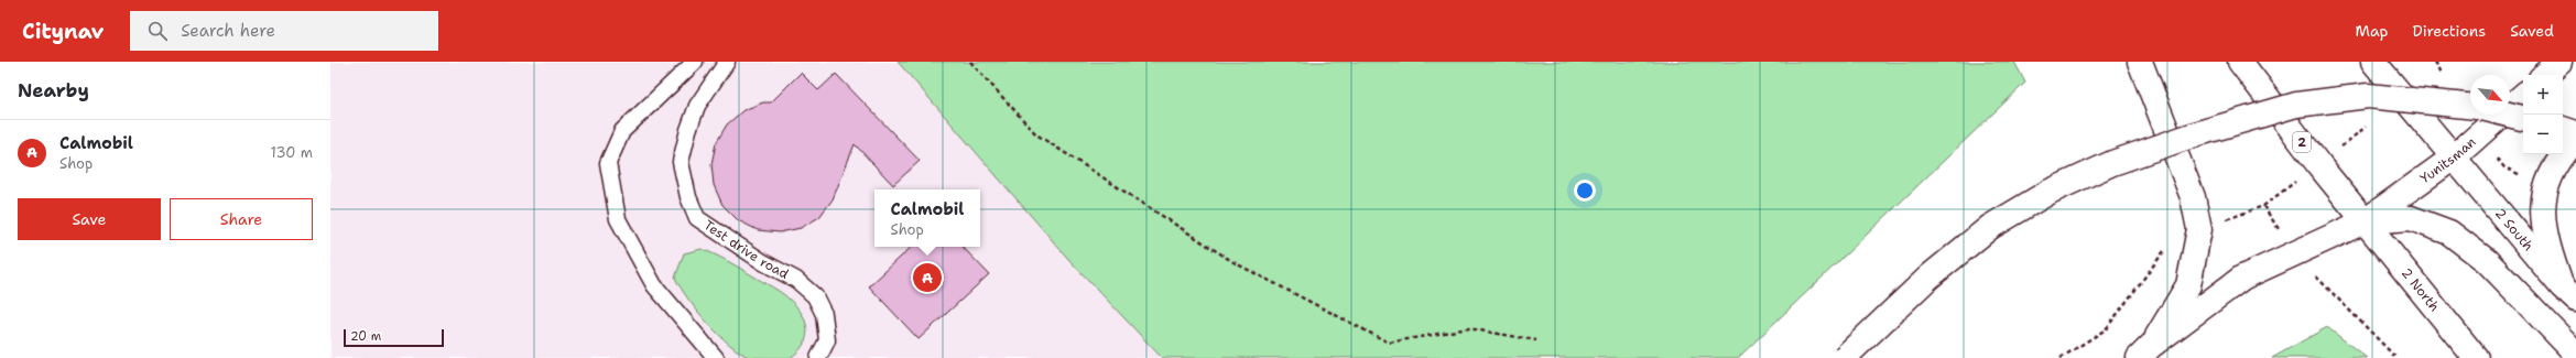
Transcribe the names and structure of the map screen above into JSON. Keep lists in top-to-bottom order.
{
  "streets": {
    "main road": [
      "2",
      "Yunitsman",
      "2 South",
      "2 North"
    ],
    "lane": ["Test drive road"]
  },
  "crossings": [
    ["2", "Yunitsman"],
    ["2", "2 North"],
    ["Yunitsman", "2 South"],
    ["Yunitsman", "2 North"]
  ],
  "scale_bar": "20 m",
  "north": "bottom right",
  "page": {
    "header": "Citynav",
    "search": "Search here",
    "nav": ["Map", "Directions", "Saved"],
    "heading": "Nearby",
    "map_buttons": ["+", "−"],
    "list": [
      {
        "mark": "A",
        "name": "Calmobil",
        "note": "Shop",
        "value": "130 m"
      }
    ],
    "buttons": ["Save", "Share"],
    "popup": ["Calmobil", "Shop"],
    "pins": "A",
    "scale": "20 m"
  }
}
